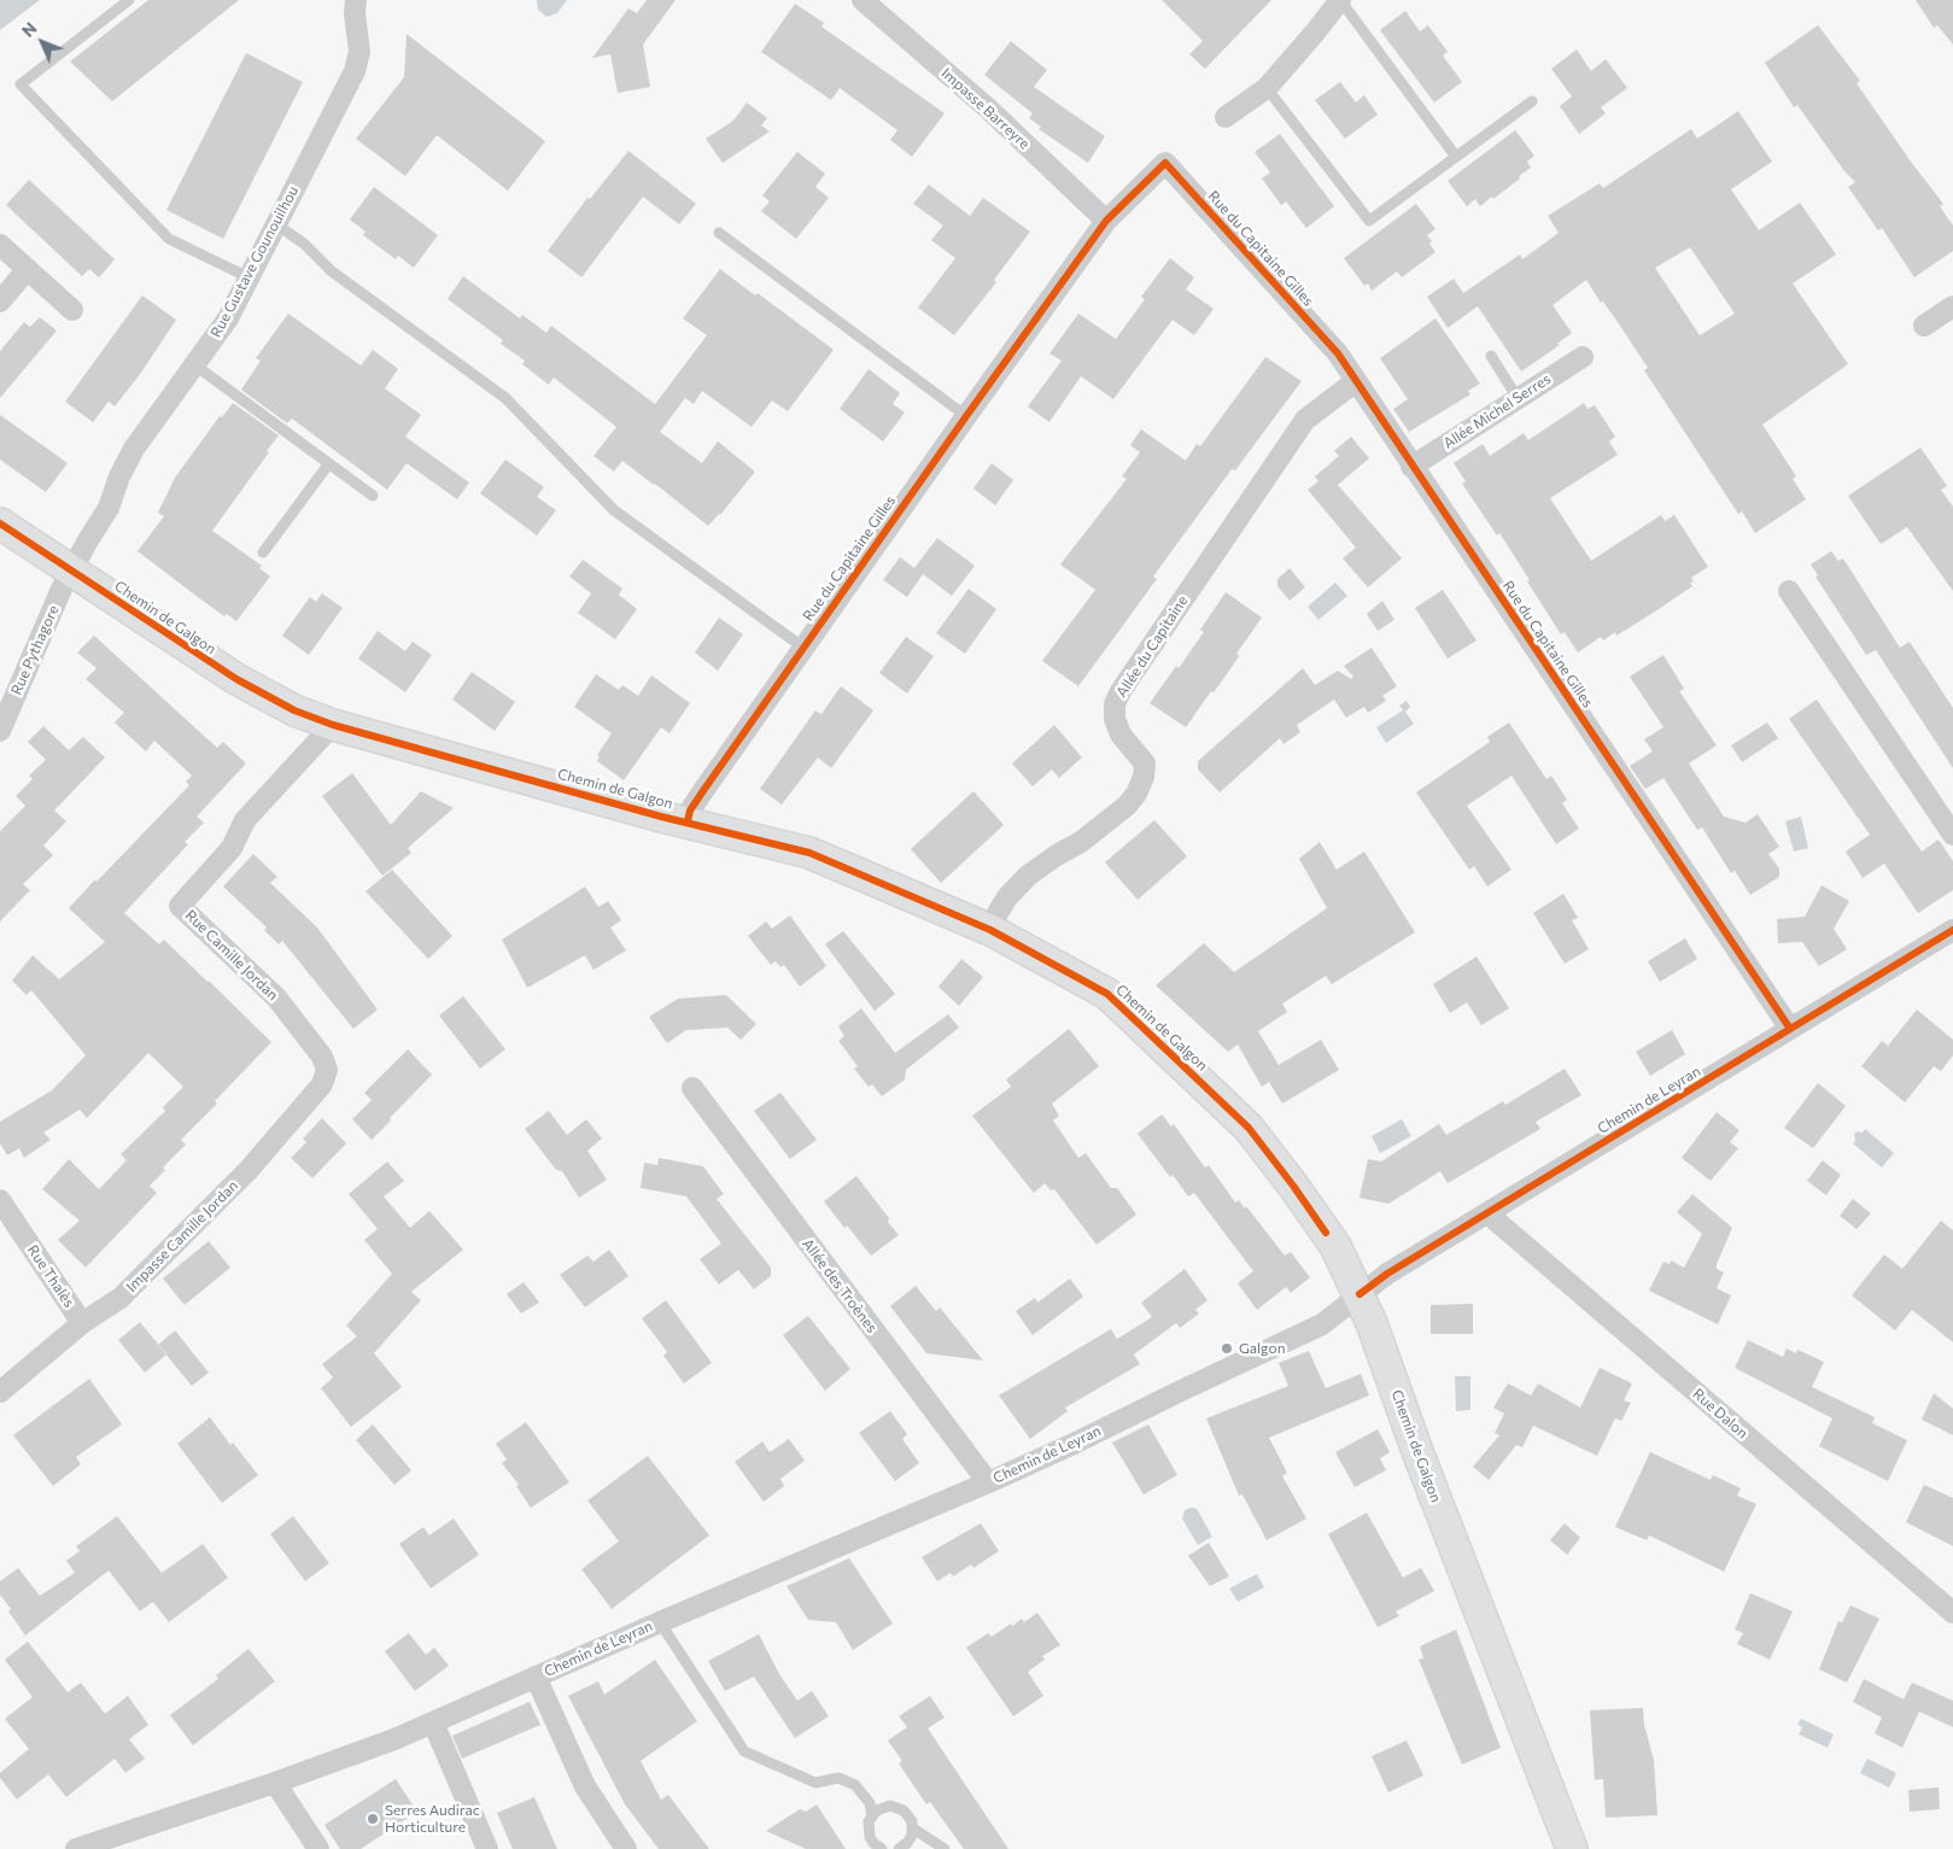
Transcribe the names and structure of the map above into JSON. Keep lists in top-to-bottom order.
{
  "streets": {
    "main road": ["Chemin de Galgon"],
    "street": [
      "Impasse Barreyre",
      "Rue du Capitaine Gilles",
      "Rue Gustave Gounouilhou",
      "Allée Michel Serres",
      "Allée du Capitaine",
      "Rue Pythagore",
      "Rue Camille Jordan",
      "Chemin de Leyran",
      "Impasse Camille Jordan",
      "Rue Thalès",
      "Allée des Troènes",
      "Rue Dalon"
    ]
  },
  "crossings": [
    ["Impasse Barreyre", "Rue du Capitaine Gilles"],
    ["Rue du Capitaine Gilles", "Allée Michel Serres"],
    ["Rue du Capitaine Gilles", "Chemin de Galgon"],
    ["Rue du Capitaine Gilles", "Allée du Capitaine"],
    ["Rue du Capitaine Gilles", "Chemin de Leyran"],
    ["Rue Gustave Gounouilhou", "Chemin de Galgon"],
    ["Rue Gustave Gounouilhou", "Rue Pythagore"],
    ["Chemin de Galgon", "Allée du Capitaine"],
    ["Chemin de Galgon", "Rue Pythagore"],
    ["Chemin de Galgon", "Rue Camille Jordan"],
    ["Chemin de Galgon", "Chemin de Leyran"],
    ["Rue Camille Jordan", "Impasse Camille Jordan"],
    ["Chemin de Leyran", "Allée des Troènes"],
    ["Chemin de Leyran", "Rue Dalon"],
    ["Impasse Camille Jordan", "Rue Thalès"]
  ],
  "places": ["Galgon", "Serres Audirac Horticulture"],
  "north": "top left"
}
